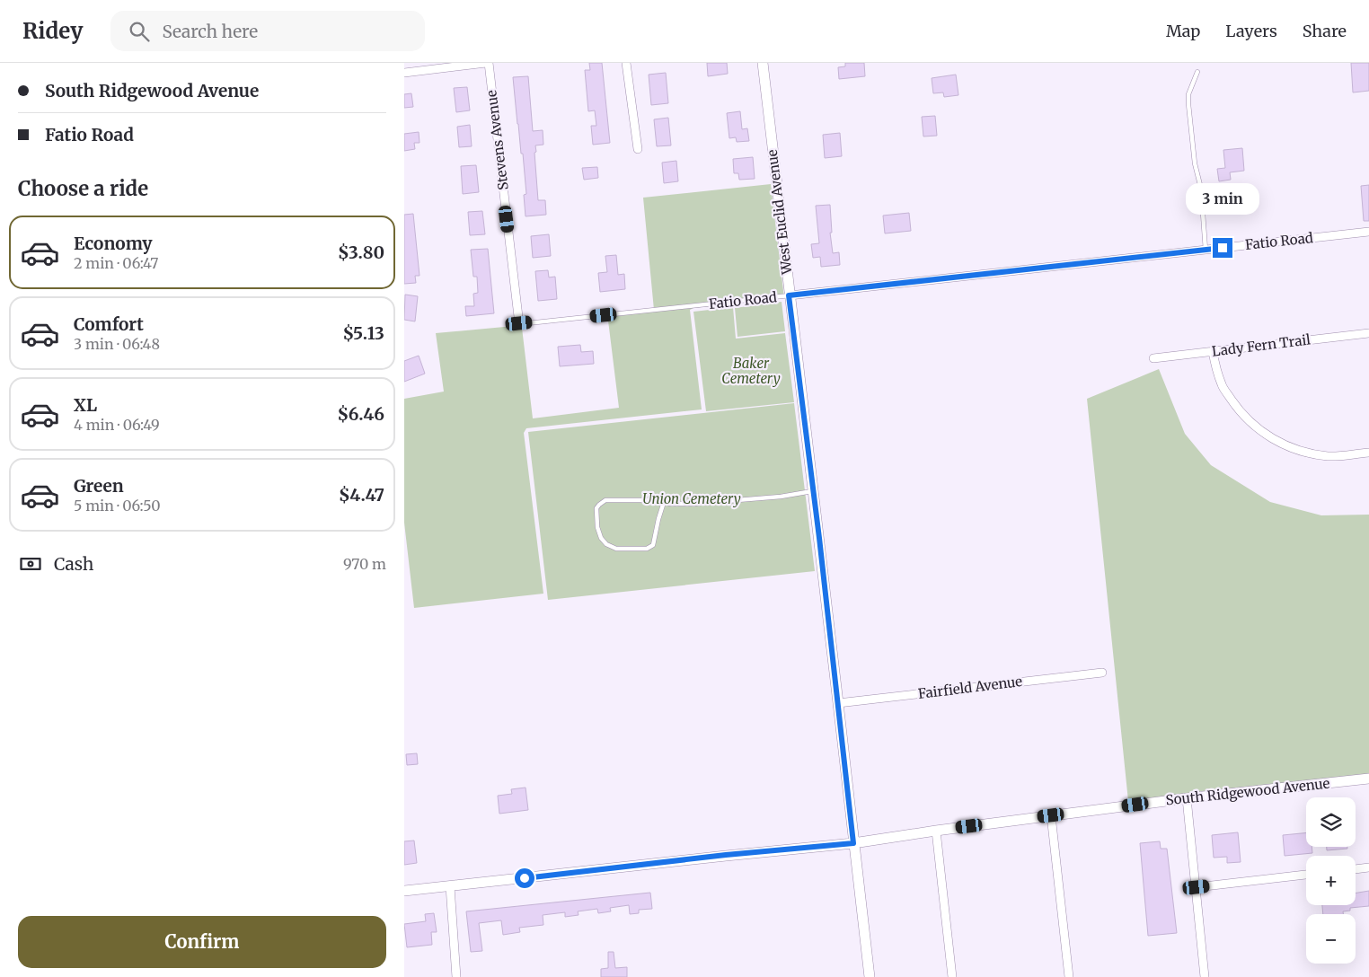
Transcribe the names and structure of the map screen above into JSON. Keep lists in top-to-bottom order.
{
  "streets": {
    "street": [
      "Stevens Avenue",
      "West Euclid Avenue",
      "Fatio Road",
      "Lady Fern Trail",
      "Fairfield Avenue",
      "South Ridgewood Avenue"
    ]
  },
  "crossings": [
    ["Stevens Avenue", "Fatio Road"],
    ["West Euclid Avenue", "Fatio Road"],
    ["West Euclid Avenue", "Fairfield Avenue"],
    ["West Euclid Avenue", "South Ridgewood Avenue"]
  ],
  "parks": ["Baker Cemetery", "Union Cemetery"],
  "page": {
    "header": "Ridey",
    "search": "Search here",
    "nav": ["Map", "Layers", "Share"],
    "banner": ["South Ridgewood Avenue", "Fatio Road"],
    "heading": "Choose a ride",
    "bubble": "3 min",
    "list": [
      {
        "name": "Economy",
        "note": "2 min · 06:47",
        "value": "$3.80"
      },
      {
        "name": "Comfort",
        "note": "3 min · 06:48",
        "value": "$5.13"
      },
      {
        "name": "XL",
        "note": "4 min · 06:49",
        "value": "$6.46"
      },
      {
        "name": "Green",
        "note": "5 min · 06:50",
        "value": "$4.47"
      }
    ],
    "pay": ["Cash", "970 m"],
    "map_buttons": ["+", "−"],
    "buttons": "Confirm"
  }
}
